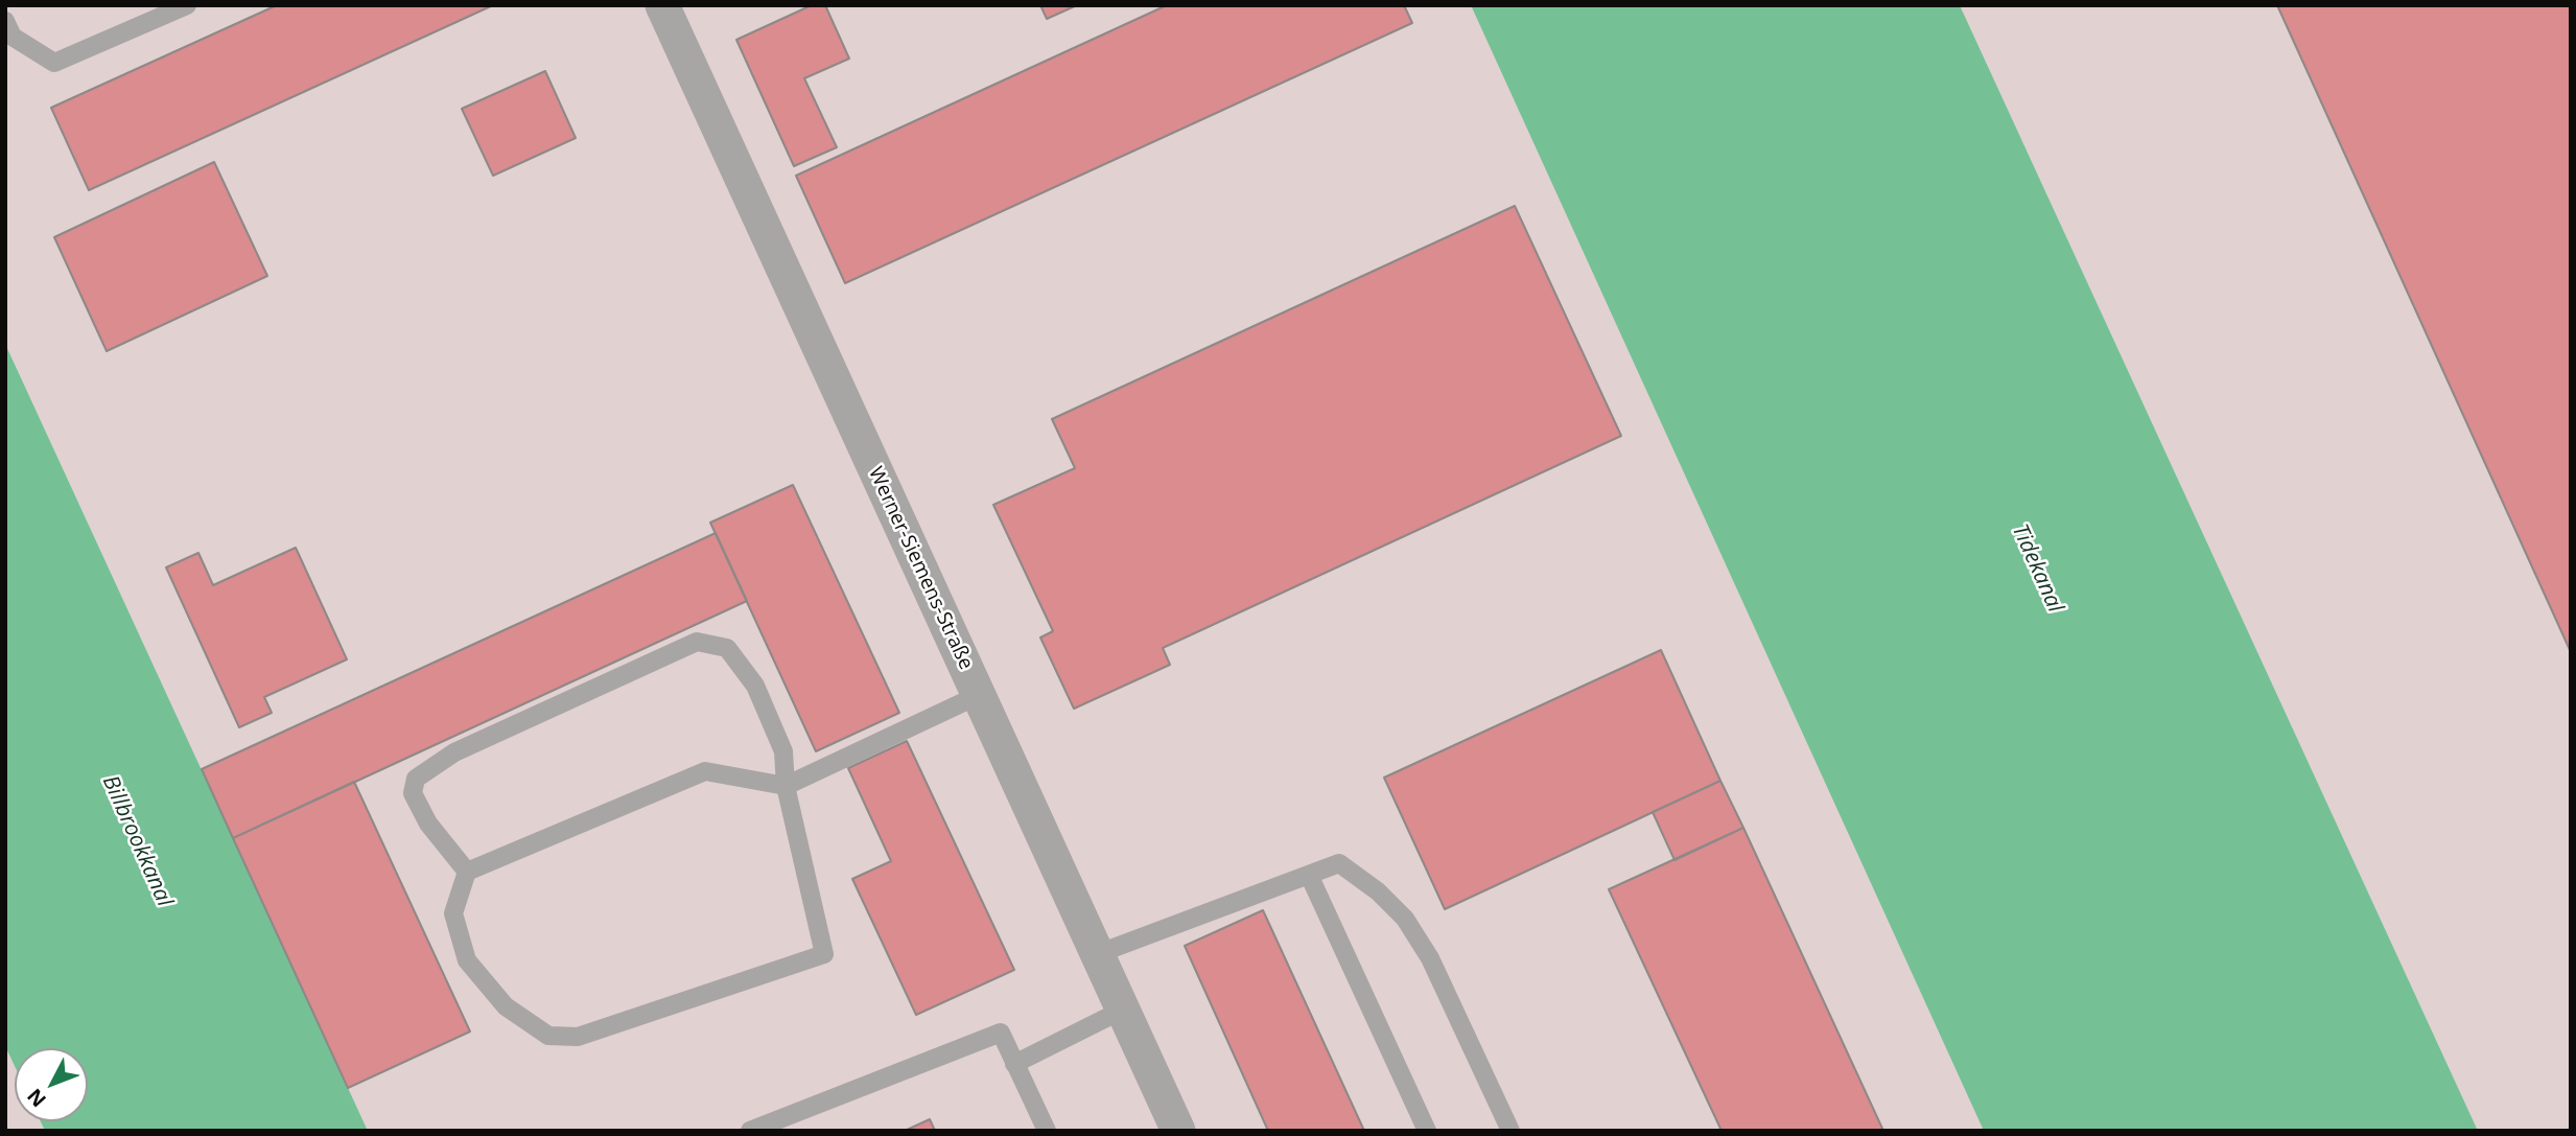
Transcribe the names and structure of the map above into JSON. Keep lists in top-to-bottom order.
{
  "streets": {
    "street": ["Werner-Siemens-Straße"]
  },
  "water": ["Tidekanal", "Billbrookkanal"],
  "north": "bottom left"
}
